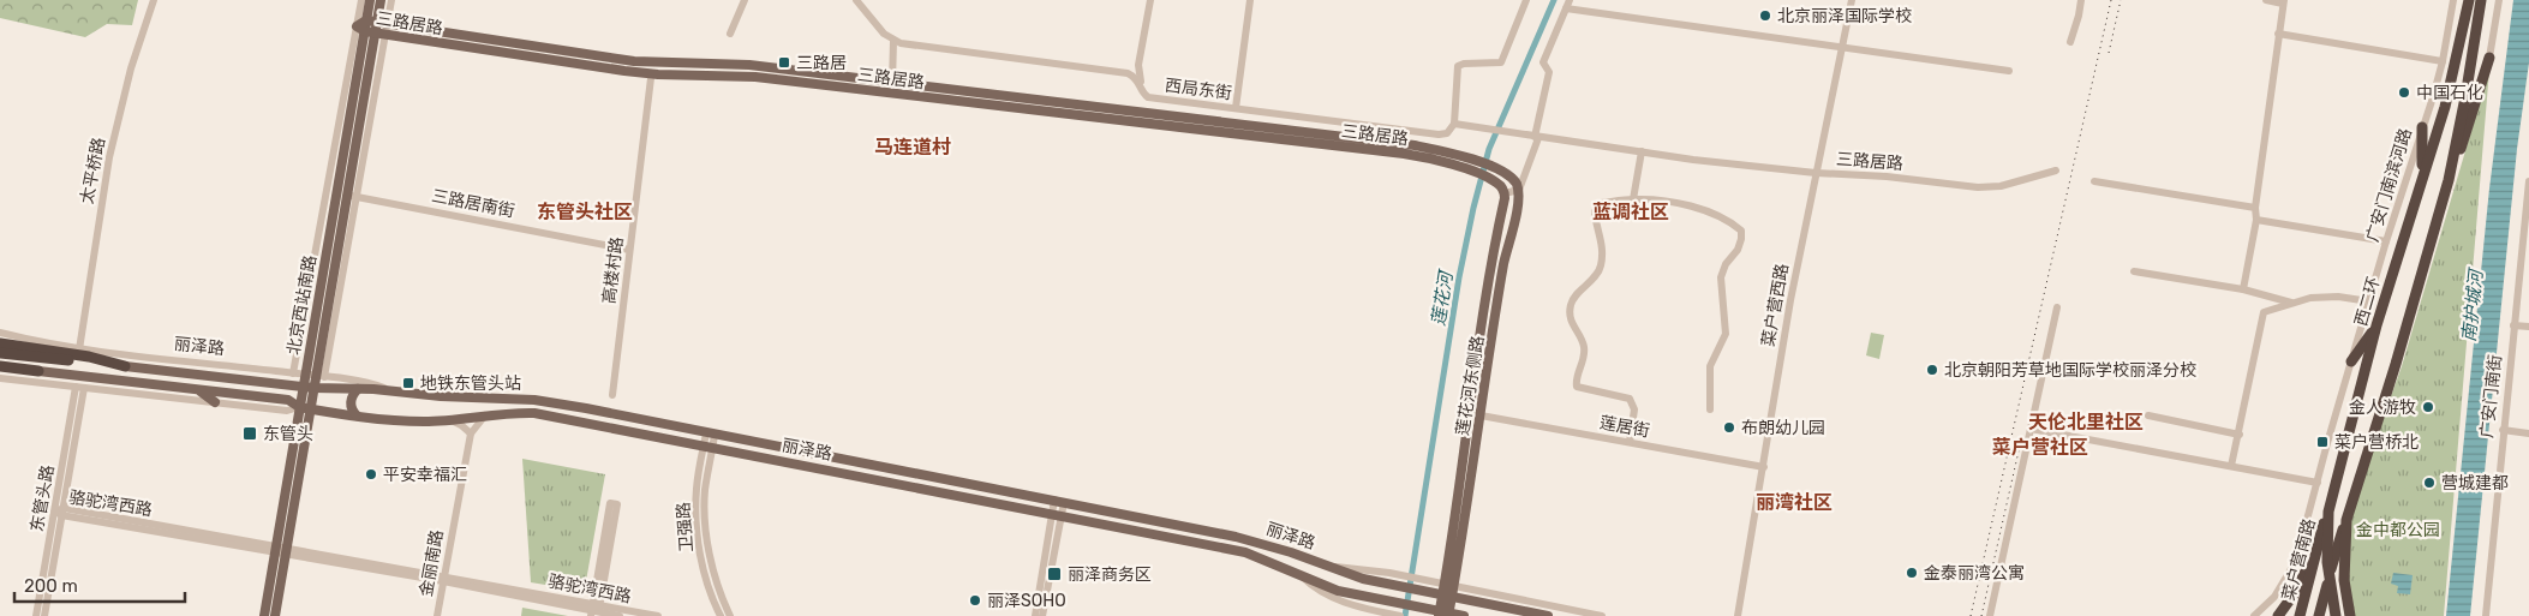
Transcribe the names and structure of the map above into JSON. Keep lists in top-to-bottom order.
{
  "streets": {
    "highway": ["西二环", "丽泽路", "菜户营南路"],
    "main road": ["三路居路", "北京西站南路", "莲花河东侧路"],
    "street": [
      "西局东街",
      "太平桥路",
      "广安门南滨河路",
      "三路居南街",
      "高楼村路",
      "菜户营西路",
      "广安门南街",
      "莲居街",
      "东管头路",
      "骆驼湾西路",
      "卫强路",
      "金丽南路"
    ]
  },
  "crossings": [
    ["三路居路", "西局东街"],
    ["三路居路", "北京西站南路"],
    ["三路居路", "菜户营西路"],
    ["三路居路", "莲花河东侧路"],
    ["太平桥路", "丽泽路"],
    ["三路居南街", "高楼村路"],
    ["三路居南街", "北京西站南路"],
    ["西二环", "菜户营南路"],
    ["北京西站南路", "丽泽路"],
    ["北京西站南路", "骆驼湾西路"],
    ["菜户营西路", "莲居街"],
    ["丽泽路", "莲花河东侧路"],
    ["丽泽路", "东管头路"],
    ["丽泽路", "卫强路"],
    ["丽泽路", "金丽南路"],
    ["莲花河东侧路", "莲居街"],
    ["东管头路", "骆驼湾西路"],
    ["骆驼湾西路", "金丽南路"]
  ],
  "districts": [
    "马连道村",
    "东管头社区",
    "蓝调社区",
    "天伦北里社区",
    "菜户营社区",
    "丽湾社区"
  ],
  "water": ["莲花河", "南护城河"],
  "parks": ["金中都公园"],
  "places": {
    "other": [
      "北京丽泽国际学校",
      "中国石化",
      "北京朝阳芳草地国际学校丽泽分校",
      "金人游牧",
      "布朗幼儿园",
      "平安幸福汇",
      "营城建都",
      "金泰丽湾公寓",
      "丽泽SOHO"
    ],
    "transit": [
      "三路居",
      "地铁东管头站",
      "东管头",
      "菜户营桥北",
      "丽泽商务区"
    ]
  },
  "scale_bar": "200 m"
}
